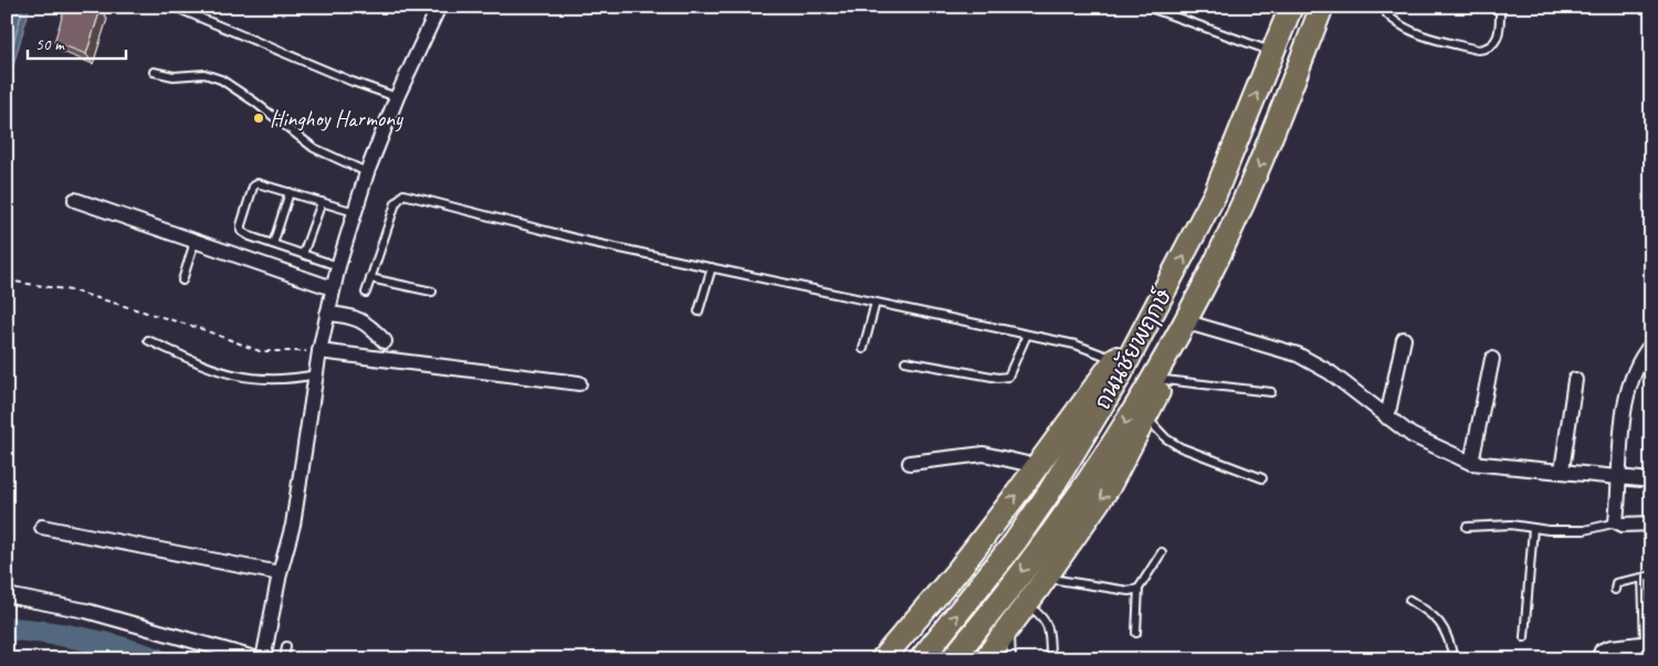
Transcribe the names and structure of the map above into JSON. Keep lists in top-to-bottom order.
{
  "streets": {
    "main road": ["ถนนชัยพฤกษ์"]
  },
  "places": ["Hinghoy Harmony"],
  "scale_bar": "50 m"
}
